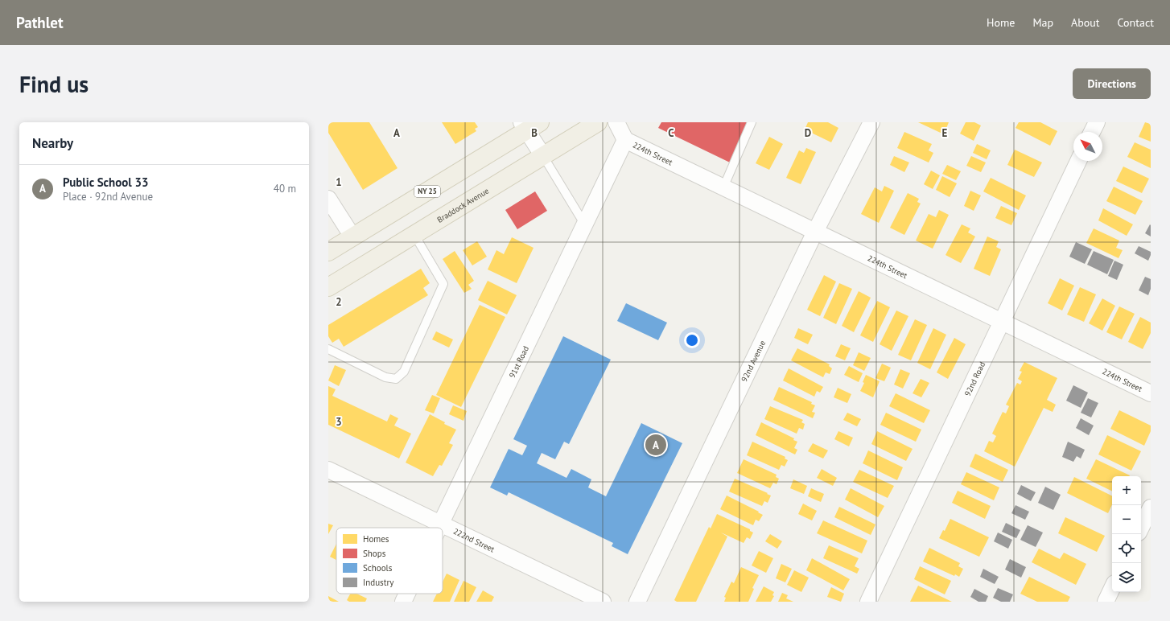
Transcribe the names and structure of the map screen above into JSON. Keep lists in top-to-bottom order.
{
  "streets": {
    "main road": ["NY 25", "Braddock Avenue"],
    "street": [
      "224th Street",
      "92nd Avenue",
      "91st Road",
      "92nd Road",
      "222nd Street"
    ]
  },
  "crossings": [
    ["224th Street", "92nd Avenue"],
    ["224th Street", "91st Road"],
    ["224th Street", "92nd Road"],
    ["91st Road", "222nd Street"]
  ],
  "legend": [
    "Homes",
    "Shops",
    "Schools",
    "Industry"
  ],
  "north": "top left",
  "page": {
    "header": "Pathlet",
    "nav": [
      "Home",
      "Map",
      "About",
      "Contact"
    ],
    "buttons": "Directions",
    "title": "Find us",
    "heading": "Nearby",
    "list": [
      {
        "mark": "A",
        "name": "Public School 33",
        "note": "Place · 92nd Avenue",
        "value": "40 m"
      }
    ],
    "pins": "A",
    "map_buttons": ["+", "−"]
  },
  "grid": {
    "columns": [
      "A",
      "B",
      "C",
      "D",
      "E"
    ],
    "rows": ["1", "2", "3"]
  }
}
